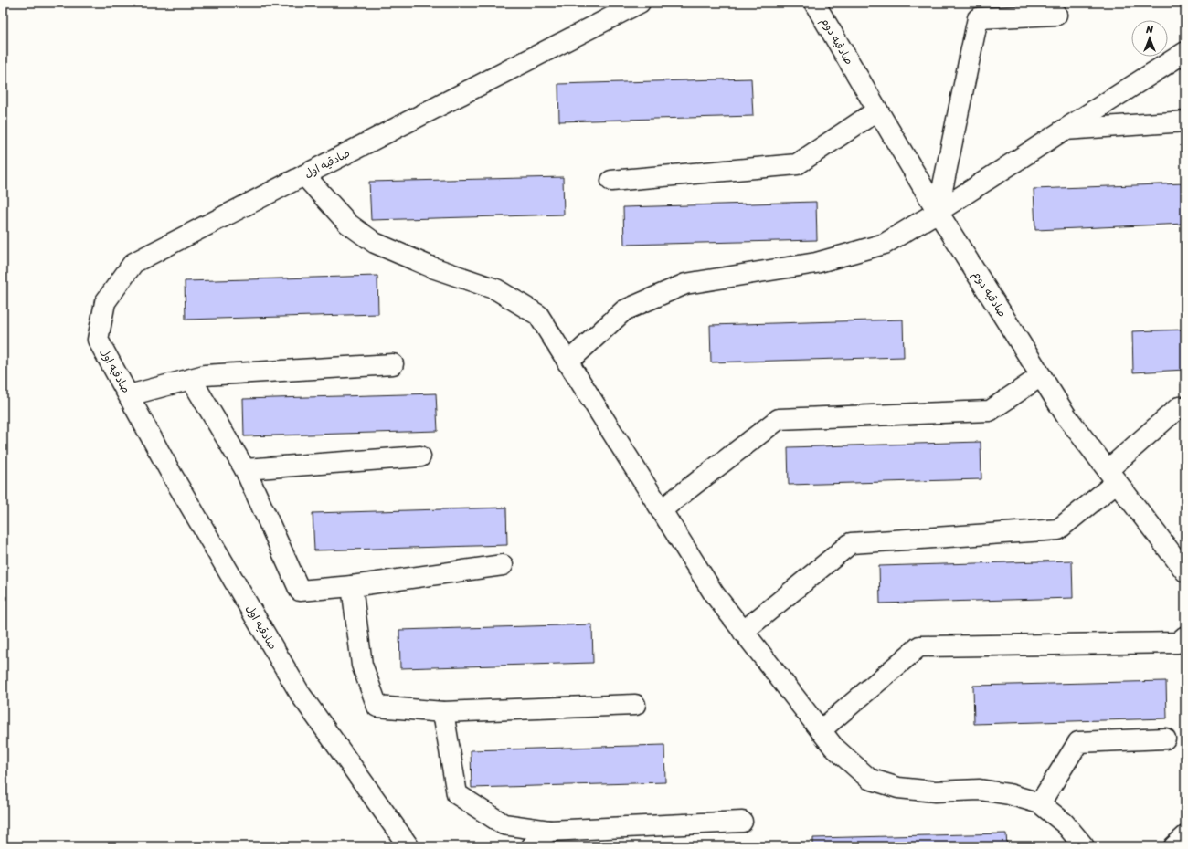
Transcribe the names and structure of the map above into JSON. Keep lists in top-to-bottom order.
{
  "streets": {
    "street": ["صادقیه دوم", "صادقیه اول"]
  },
  "north": "top"
}
